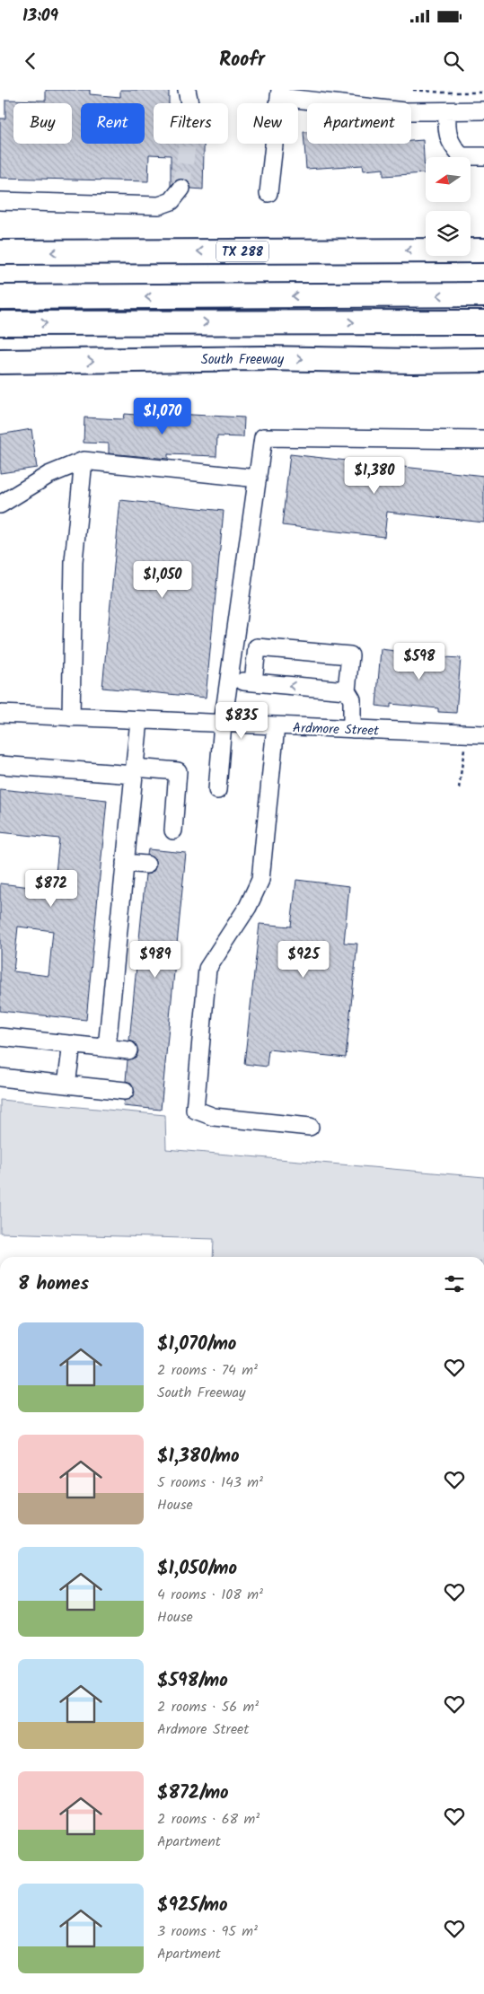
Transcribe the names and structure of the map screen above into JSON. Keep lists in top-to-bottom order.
{
  "streets": {
    "highway": ["TX 288", "South Freeway"],
    "street": ["Ardmore Street"]
  },
  "north": "left",
  "page": {
    "status": "13:09",
    "header": "Roofr",
    "chip": [
      "Buy",
      "Rent",
      "Filters",
      "New",
      "Apartment"
    ],
    "price": [
      "$1,070",
      "$1,380",
      "$1,050",
      "$598",
      "$835",
      "$872",
      "$989",
      "$925"
    ],
    "heading": "8 homes",
    "list": [
      {
        "name": "$1,070/mo",
        "note": "2 rooms · 74 m² · South Freeway"
      },
      {
        "name": "$1,380/mo",
        "note": "5 rooms · 143 m² · House"
      },
      {
        "name": "$1,050/mo",
        "note": "4 rooms · 108 m² · House"
      },
      {
        "name": "$598/mo",
        "note": "2 rooms · 56 m² · Ardmore Street"
      },
      {
        "name": "$872/mo",
        "note": "2 rooms · 68 m² · Apartment"
      },
      {
        "name": "$925/mo",
        "note": "3 rooms · 95 m² · Apartment"
      }
    ]
  }
}
